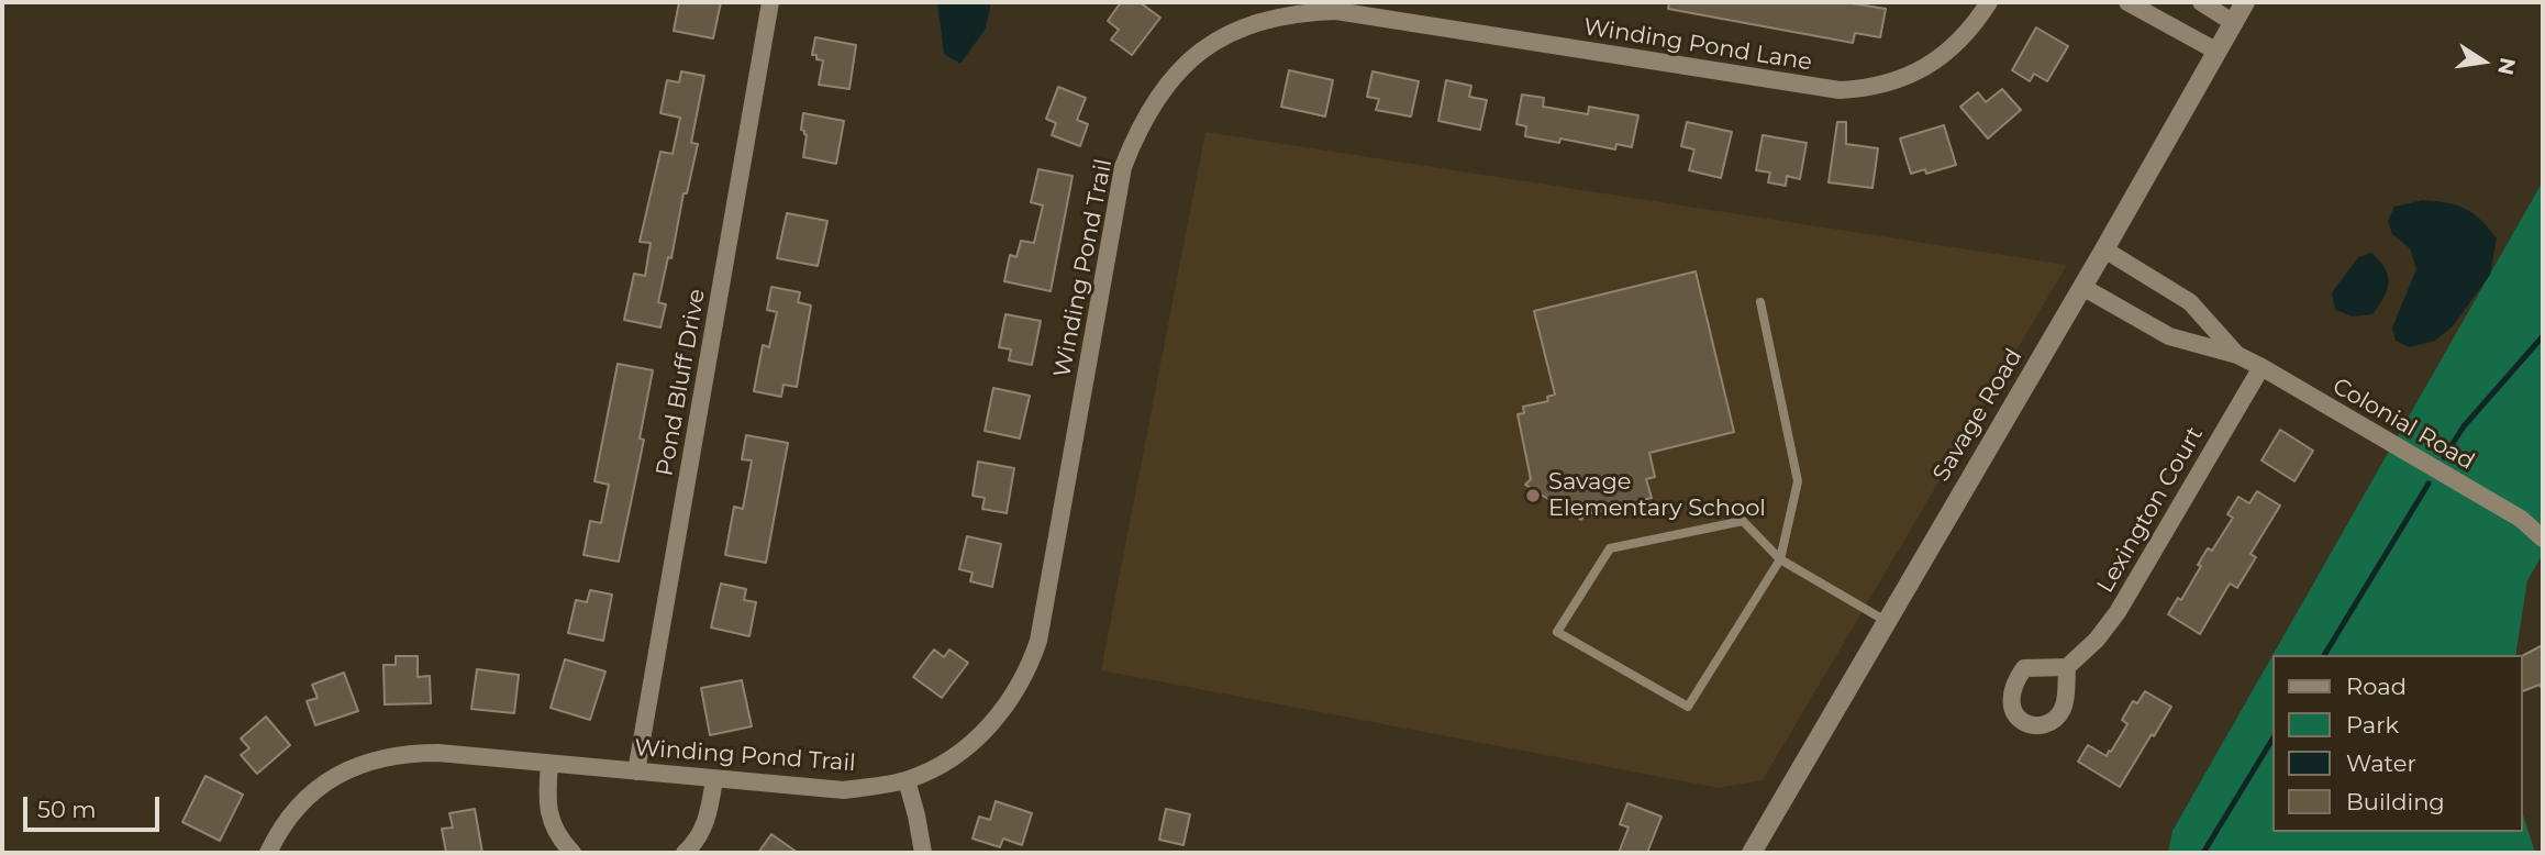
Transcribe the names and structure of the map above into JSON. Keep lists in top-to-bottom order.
{
  "streets": {
    "street": [
      "Winding Pond Lane",
      "Winding Pond Trail",
      "Pond Bluff Drive",
      "Savage Road",
      "Colonial Road",
      "Lexington Court"
    ]
  },
  "crossings": [
    ["Winding Pond Lane", "Winding Pond Trail"],
    ["Winding Pond Trail", "Pond Bluff Drive"],
    ["Savage Road", "Colonial Road"],
    ["Colonial Road", "Lexington Court"]
  ],
  "places": ["Savage Elementary School"],
  "legend": [
    "Road",
    "Park",
    "Water",
    "Building"
  ],
  "scale_bar": "50 m",
  "north": "right"
}
